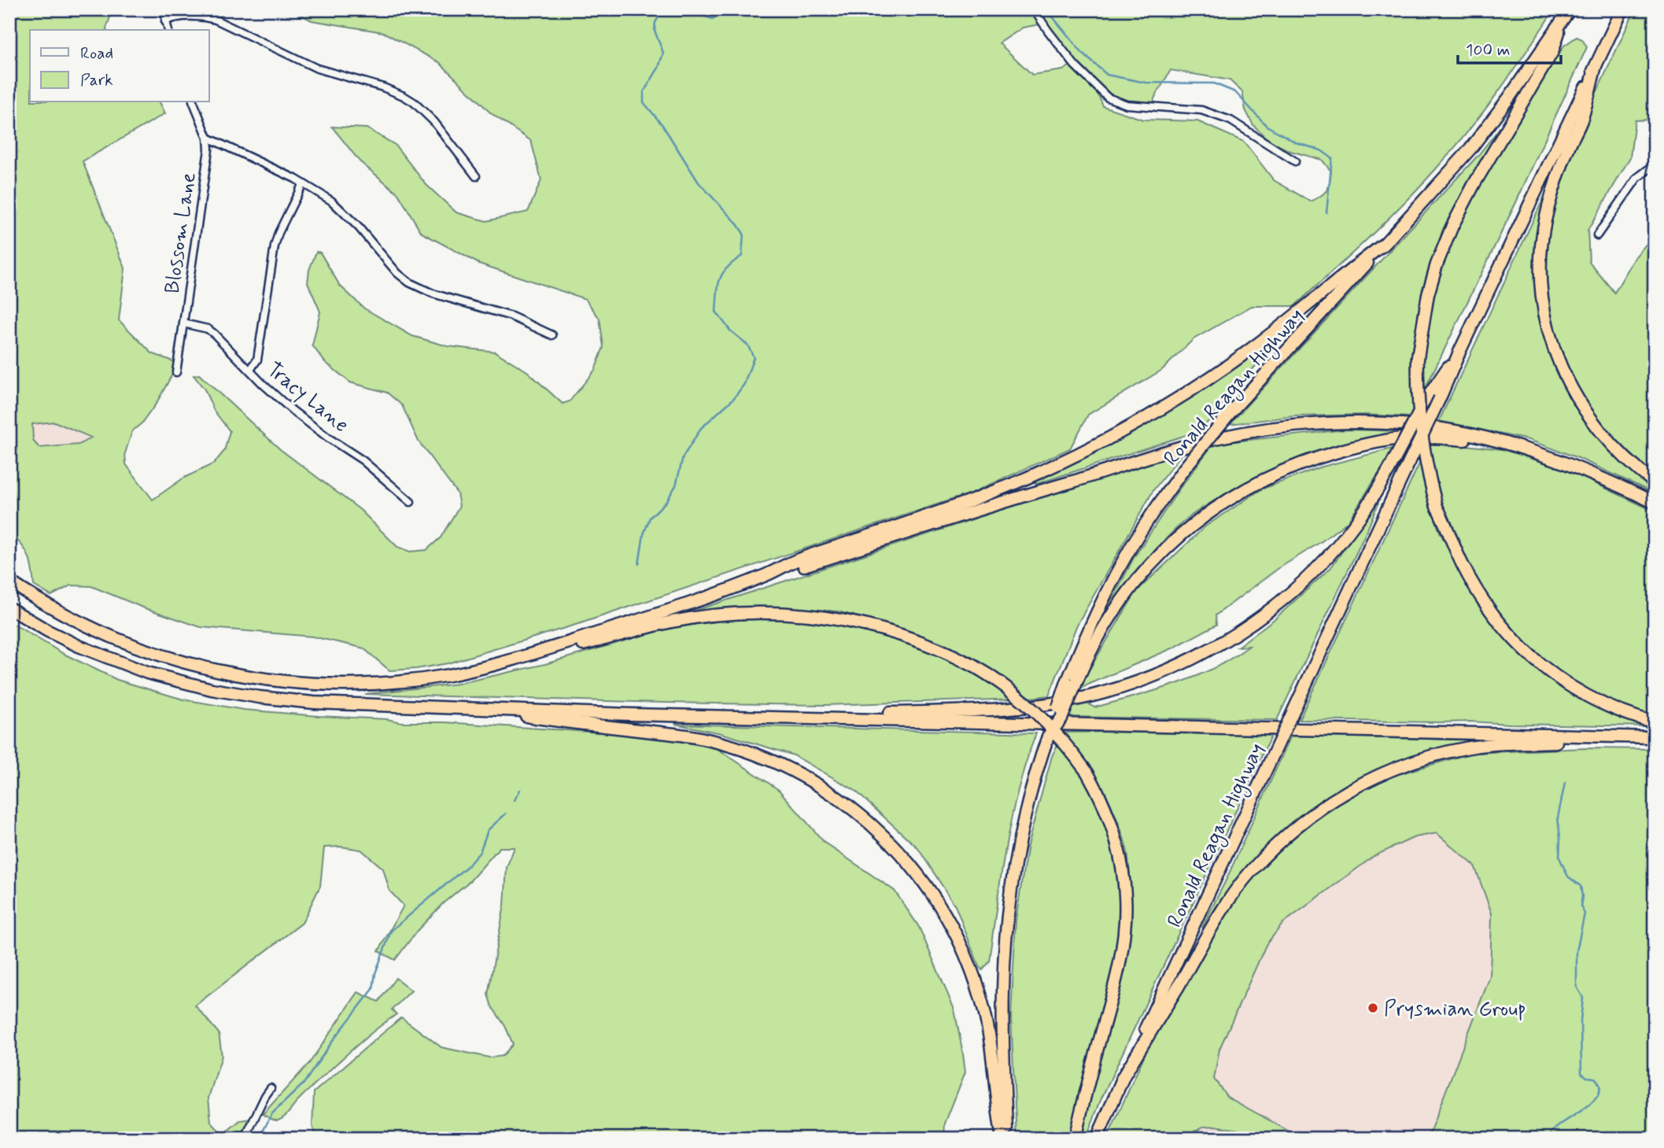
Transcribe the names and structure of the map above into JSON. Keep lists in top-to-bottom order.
{
  "streets": {
    "highway": ["Ronald Reagan Highway"],
    "street": ["Blossom Lane", "Tracy Lane"]
  },
  "crossings": [
    ["Blossom Lane", "Tracy Lane"]
  ],
  "places": ["Prysmian Group"],
  "legend": ["Road", "Park"],
  "scale_bar": "100 m"
}
